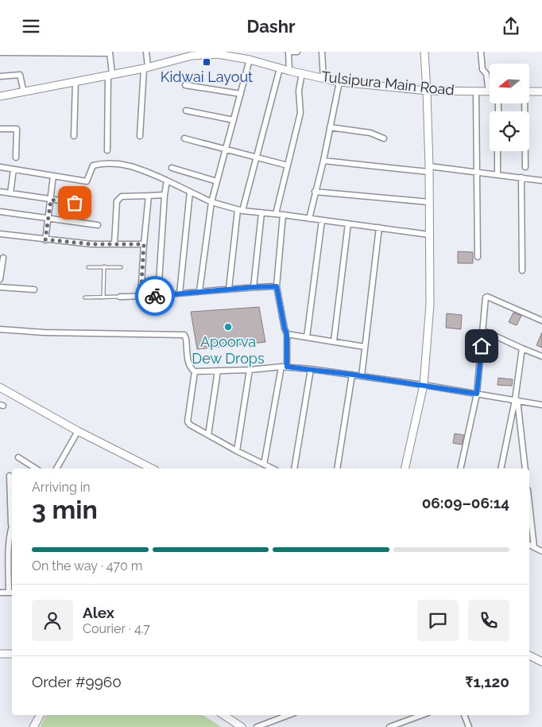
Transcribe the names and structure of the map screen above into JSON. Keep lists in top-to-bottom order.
{
  "streets": {
    "street": ["Tulsipura Main Road"]
  },
  "places": {
    "transit": ["Kidwai Layout"],
    "other": ["Apoorva Dew Drops"]
  },
  "north": "left",
  "page": {
    "header": "Dashr",
    "heading": ["3 min", "Arriving in", "06:09–06:14"],
    "panel": [
      "Alex",
      "Courier · 4.7",
      "Order #9960",
      "₹1,120"
    ],
    "bar": "On the way · 470 m"
  }
}
